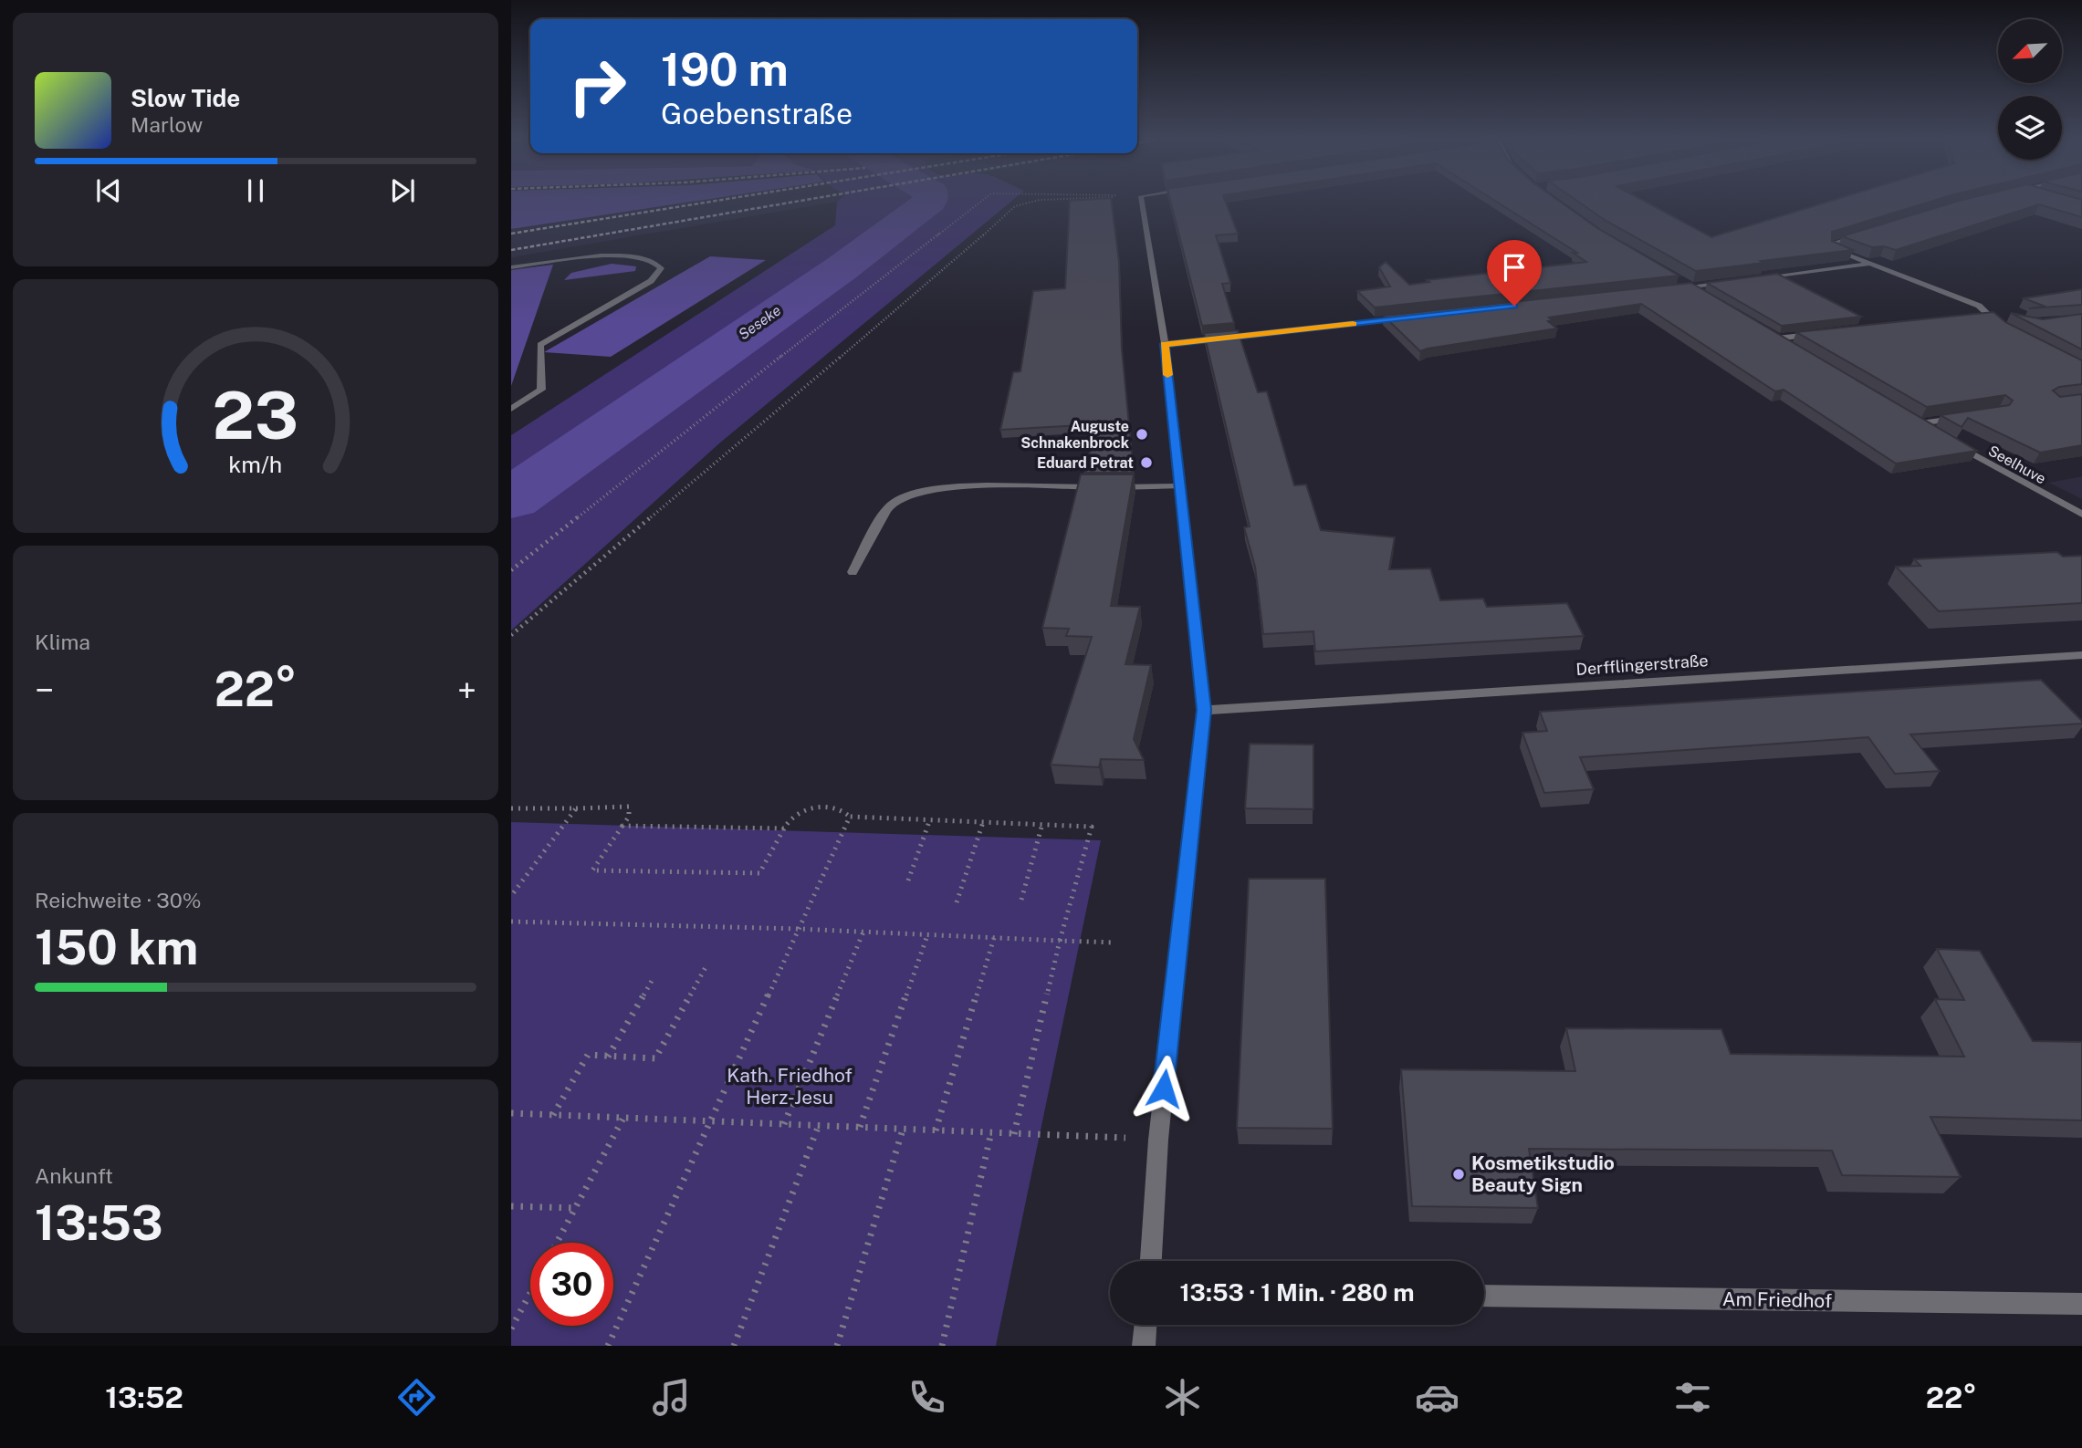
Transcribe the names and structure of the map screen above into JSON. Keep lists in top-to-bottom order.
{
  "streets": {
    "street": ["Seelhuve", "Derfflingerstraße", "Am Friedhof"]
  },
  "water": ["Seseke"],
  "parks": ["Kath. Friedhof Herz-Jesu"],
  "places": ["Auguste Schnakenbrock", "Eduard Petrat", "Kosmetikstudio Beauty Sign"],
  "north": "bottom left",
  "page": {
    "turn": ["190 m", "Goebenstraße"],
    "song": ["Slow Tide", "Marlow"],
    "tile": [
      "Klima",
      ["Reichweite · 30%", "150 km"],
      ["Ankunft", "13:53"]
    ],
    "heat": ["−", "22°", "+"],
    "limit": "30",
    "trip": "13:53 · 1 Min. · 280 m",
    "tabs": ["13:52", "22°"],
    "gauge": ["23", "km/h"]
  }
}
